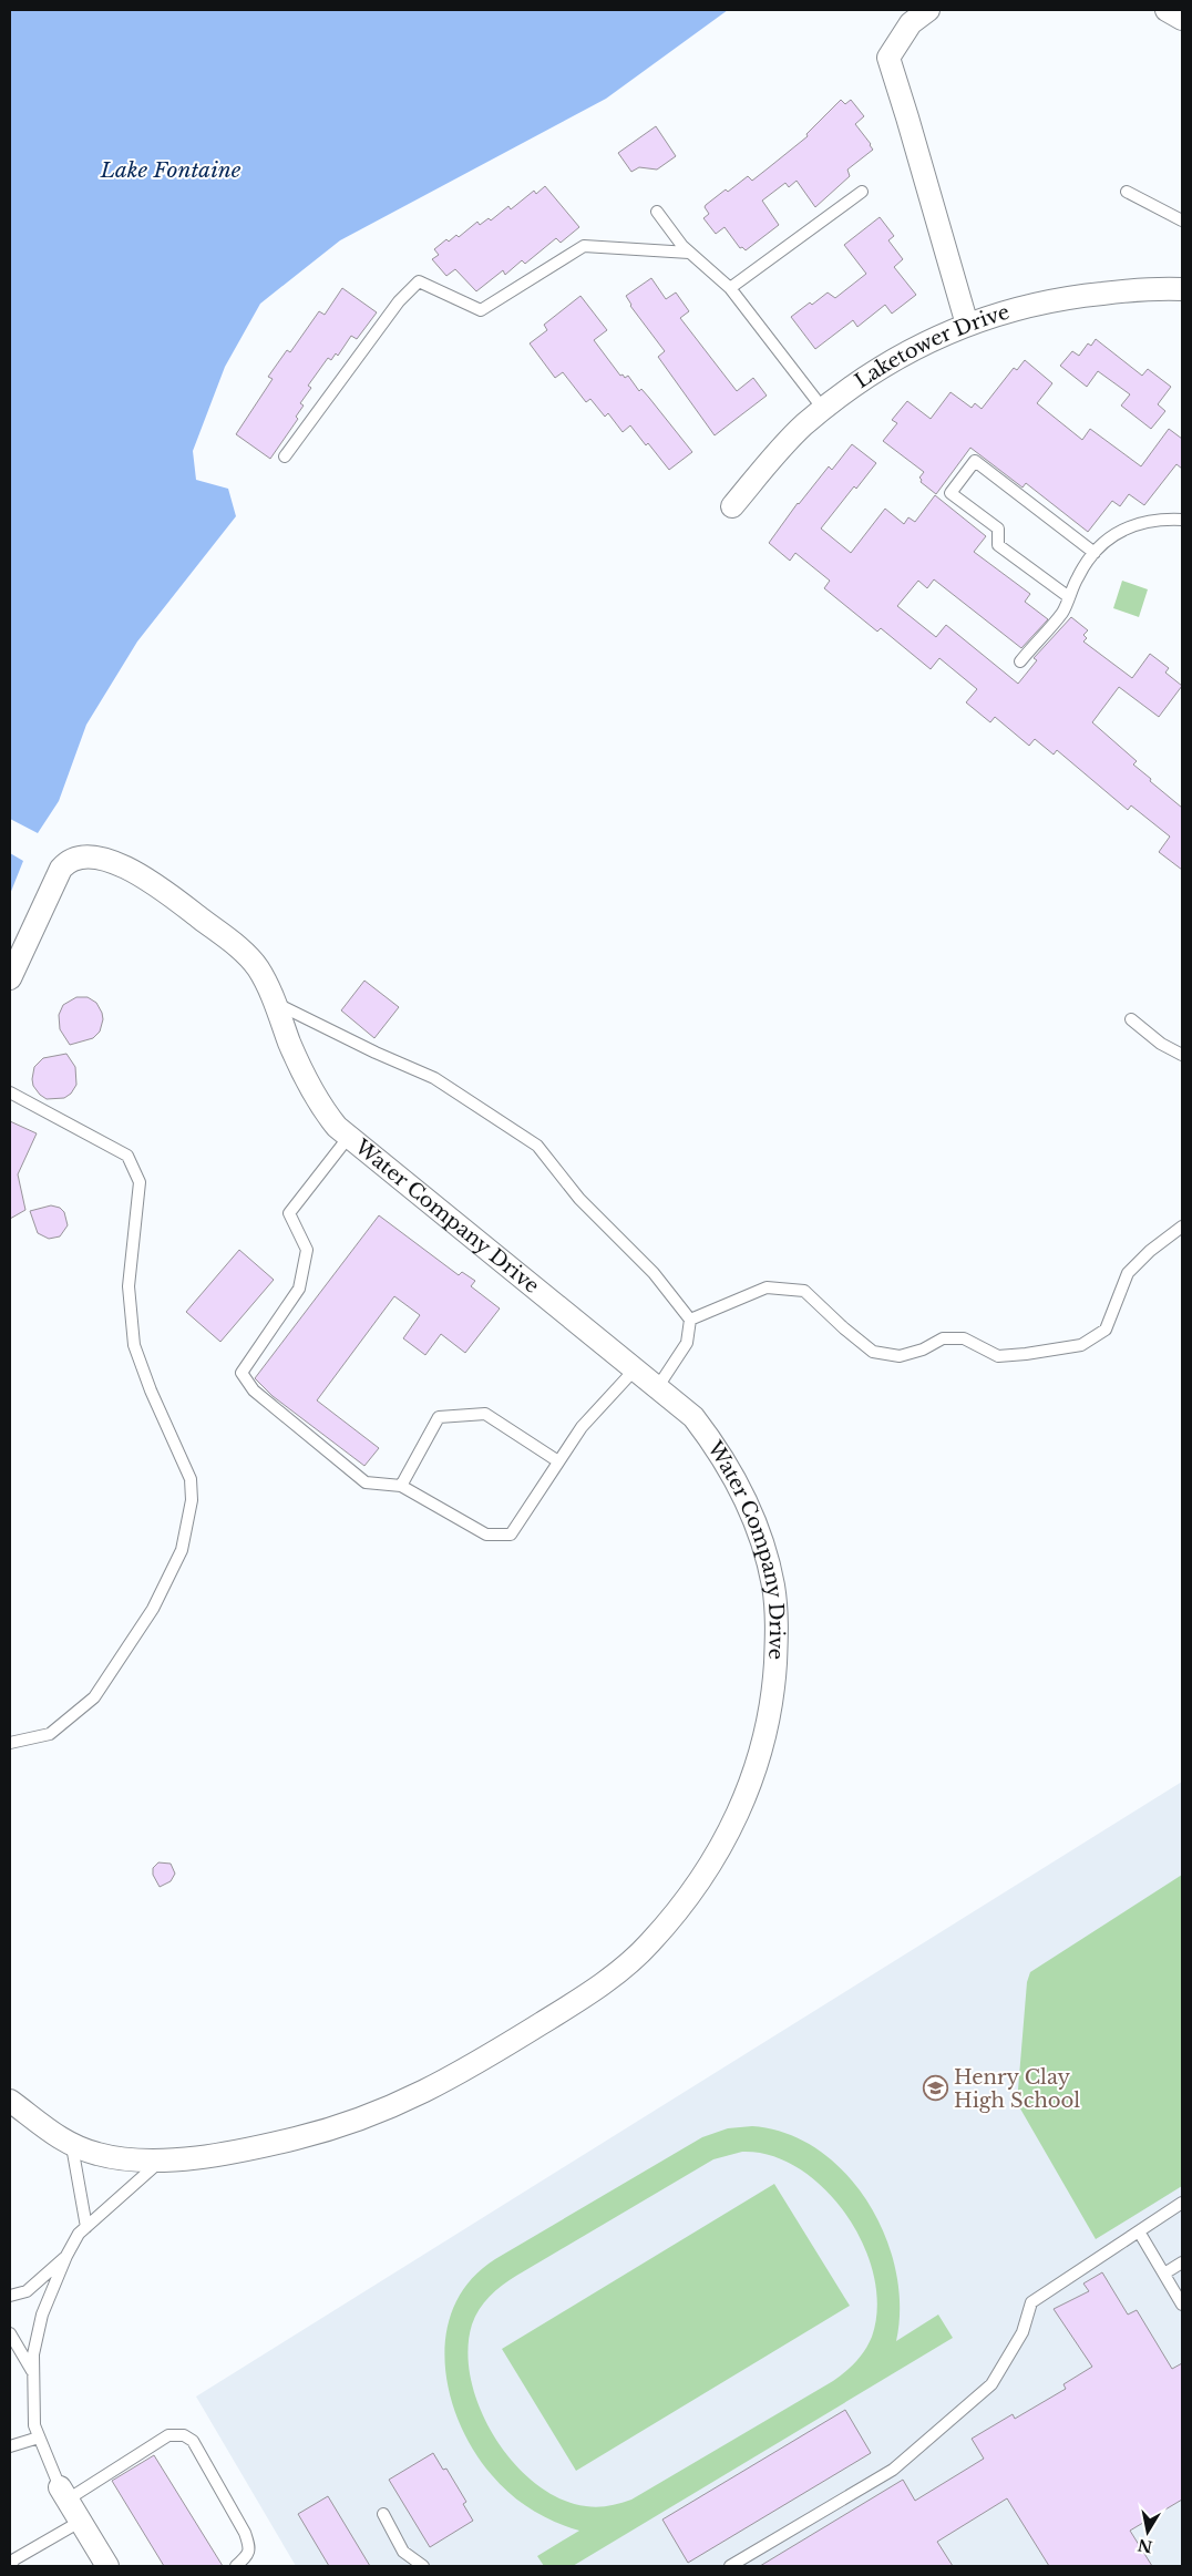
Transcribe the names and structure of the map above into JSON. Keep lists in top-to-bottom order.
{
  "streets": {
    "street": ["Laketower Drive", "Water Company Drive"]
  },
  "water": ["Lake Fontaine"],
  "places": {
    "school or university": ["Henry Clay High School"]
  },
  "north": "bottom"
}
